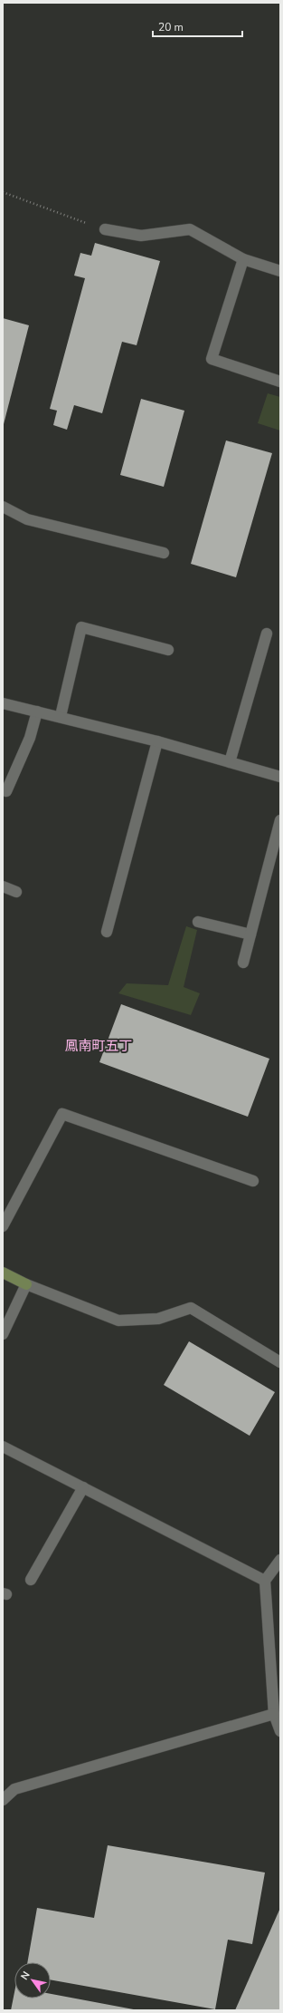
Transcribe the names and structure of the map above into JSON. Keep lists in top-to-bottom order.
{
  "districts": ["鳳南町五丁"],
  "scale_bar": "20 m",
  "north": "top left"
}
